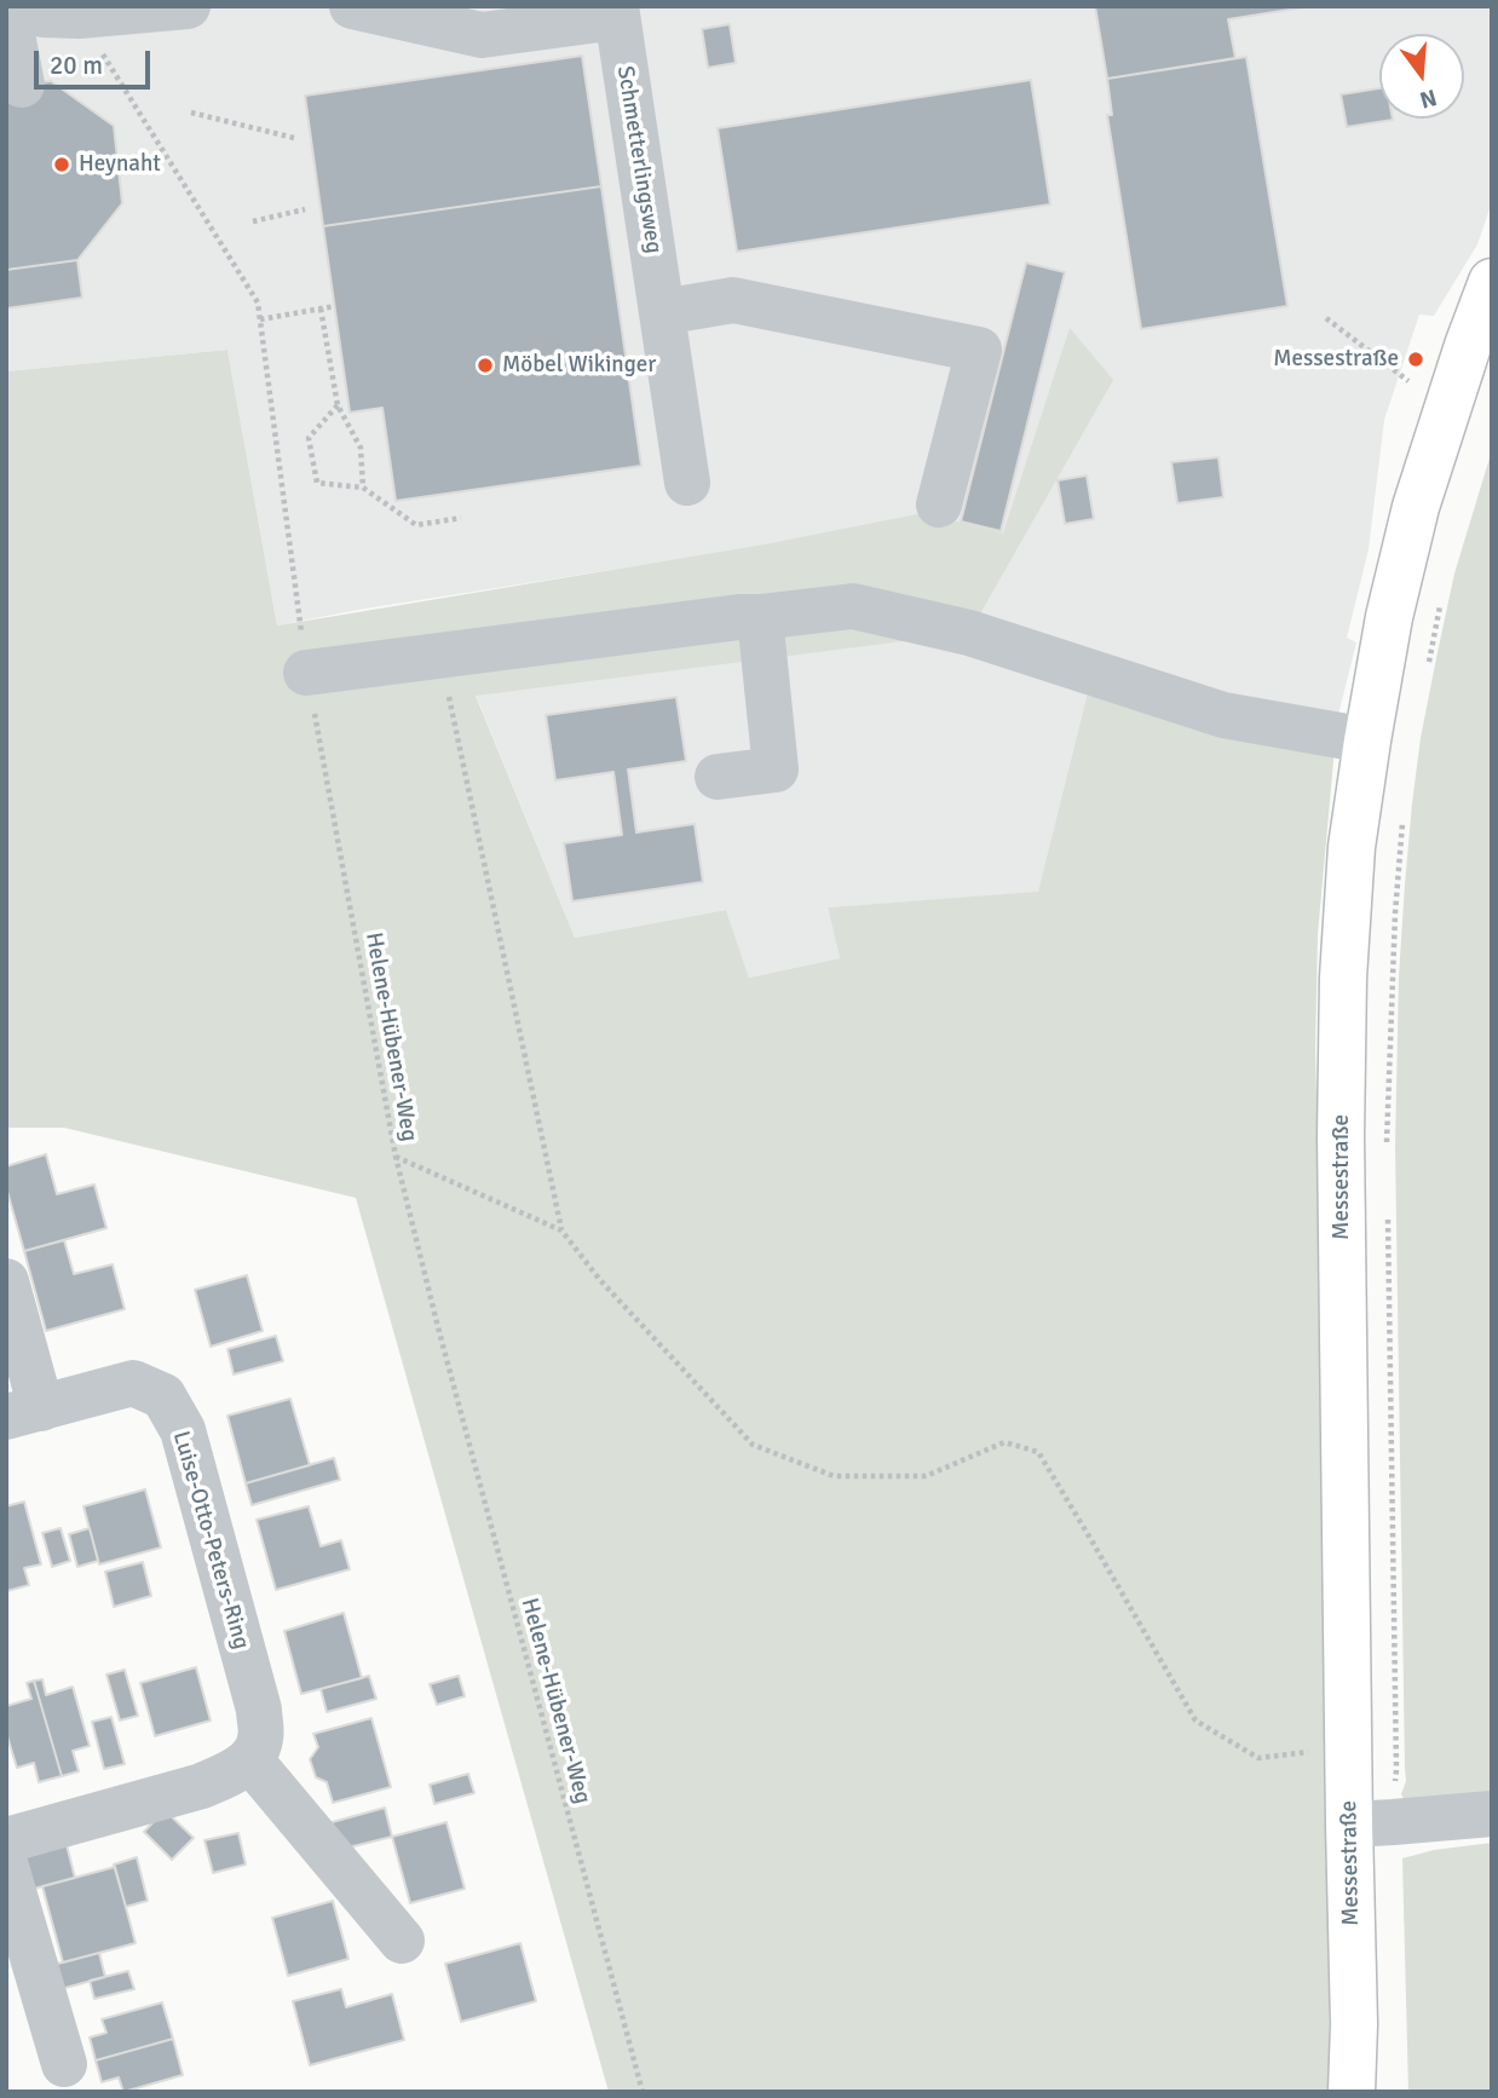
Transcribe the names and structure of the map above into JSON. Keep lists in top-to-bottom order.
{
  "streets": {
    "main road": ["Messestraße"],
    "street": ["Schmetterlingsweg", "Luise-Otto-Peters-Ring"],
    "path": ["Helene-Hübener-Weg"]
  },
  "places": ["Heynaht", "Messestraße", "Möbel Wikinger"],
  "scale_bar": "20 m",
  "north": "bottom"
}
